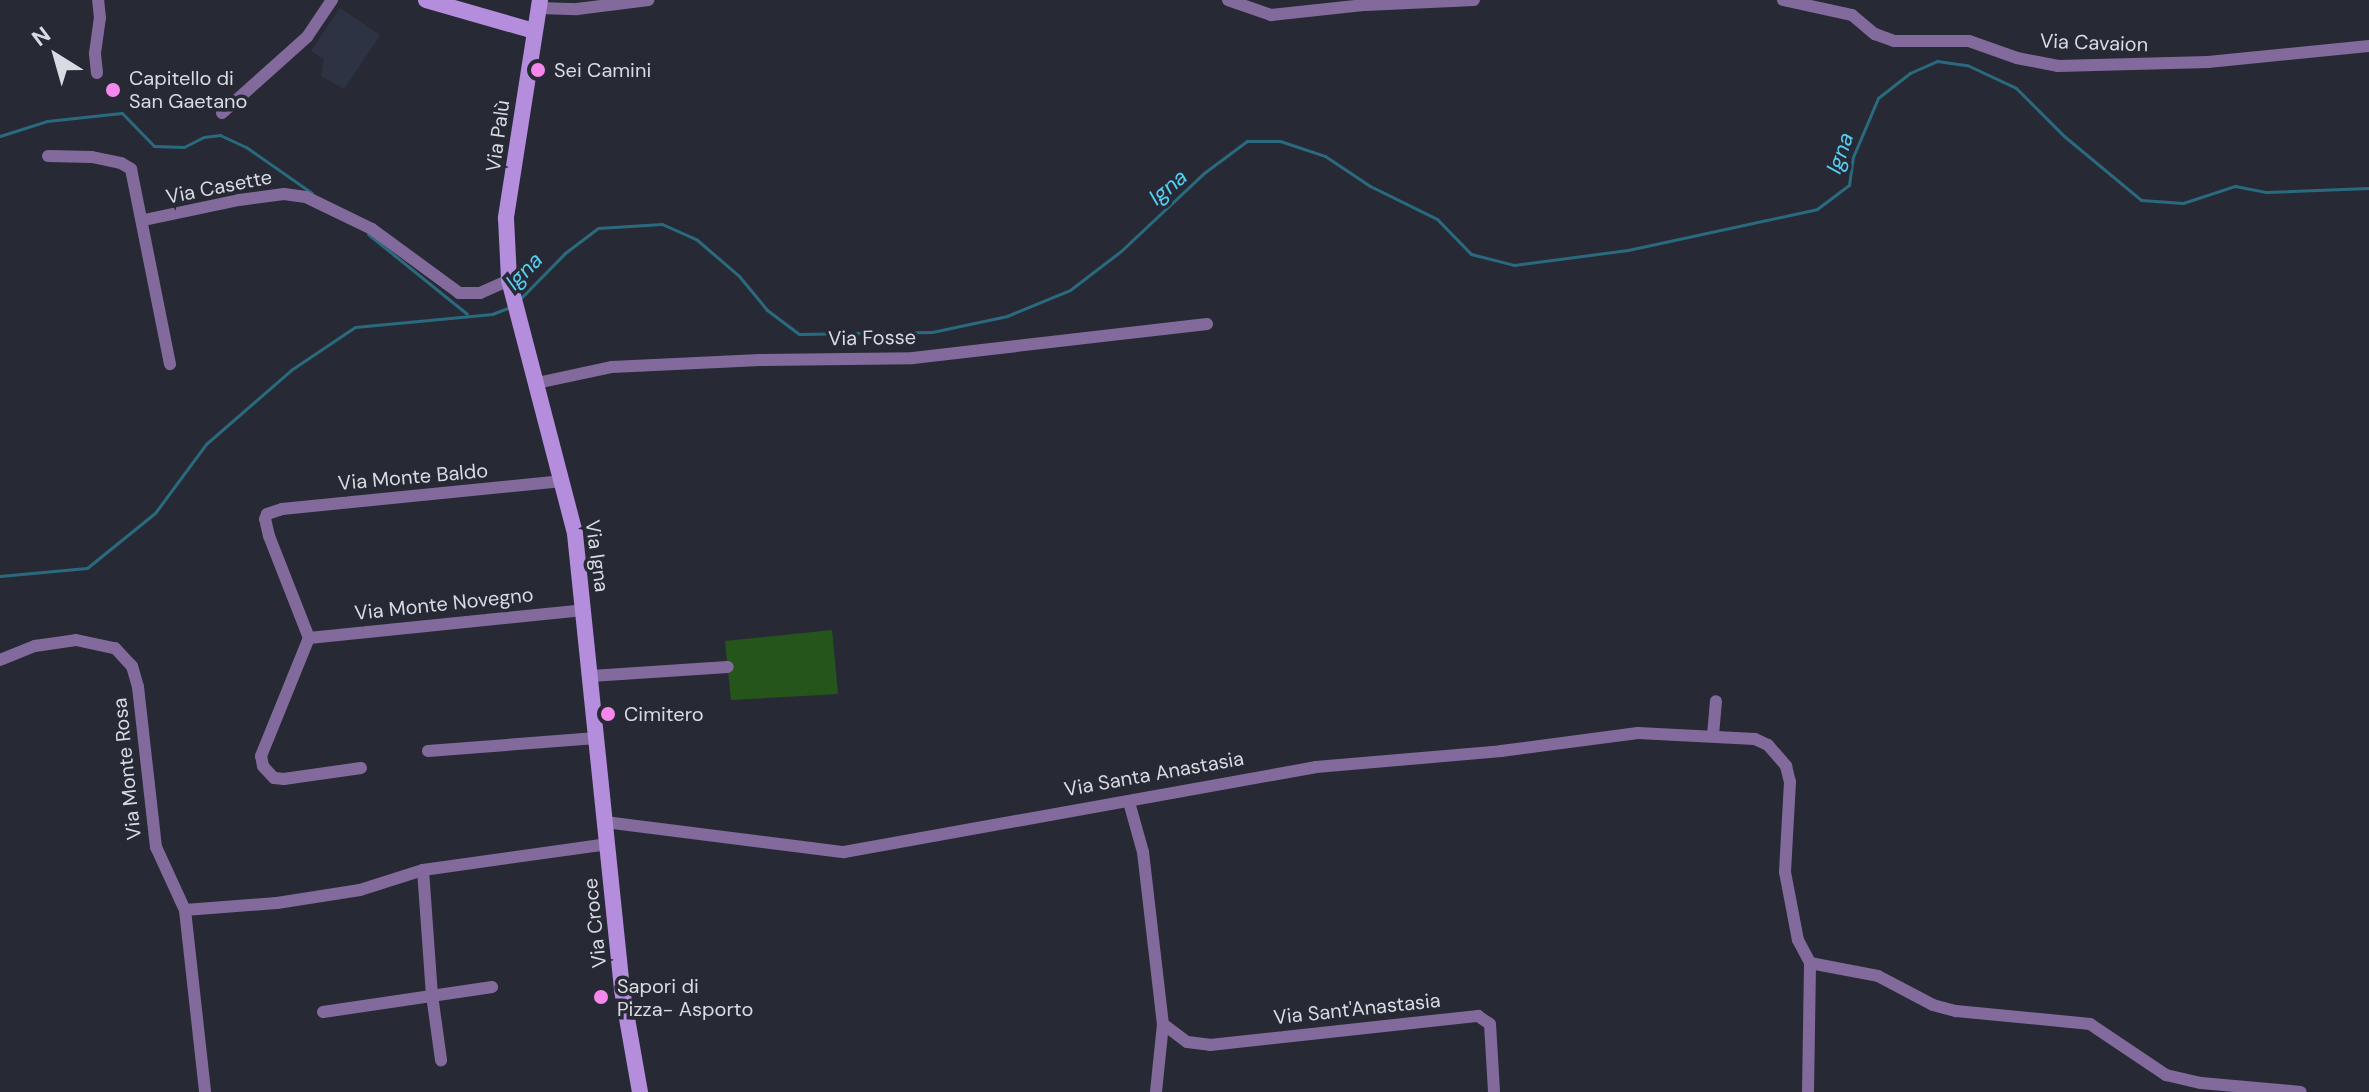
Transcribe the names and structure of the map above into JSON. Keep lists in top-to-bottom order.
{
  "streets": {
    "main road": ["Via Palù", "Via Igna", "Via Croce"],
    "street": [
      "Via Cavaion",
      "Via Casette",
      "Via Fosse",
      "Via Monte Baldo",
      "Via Monte Novegno",
      "Via Monte Rosa",
      "Via Santa Anastasia",
      "Via Sant'Anastasia"
    ]
  },
  "crossings": [
    ["Via Palù", "Via Casette"],
    ["Via Palù", "Via Igna"],
    ["Via Casette", "Via Igna"],
    ["Via Fosse", "Via Igna"],
    ["Via Monte Baldo", "Via Igna"],
    ["Via Monte Baldo", "Via Monte Novegno"],
    ["Via Igna", "Via Monte Novegno"],
    ["Via Igna", "Via Santa Anastasia"],
    ["Via Igna", "Via Croce"]
  ],
  "water": ["Igna"],
  "places": [
    "Sei Camini",
    "Capitello di San Gaetano",
    "Cimitero",
    "Sapori di Pizza- Asporto"
  ],
  "north": "top left"
}
